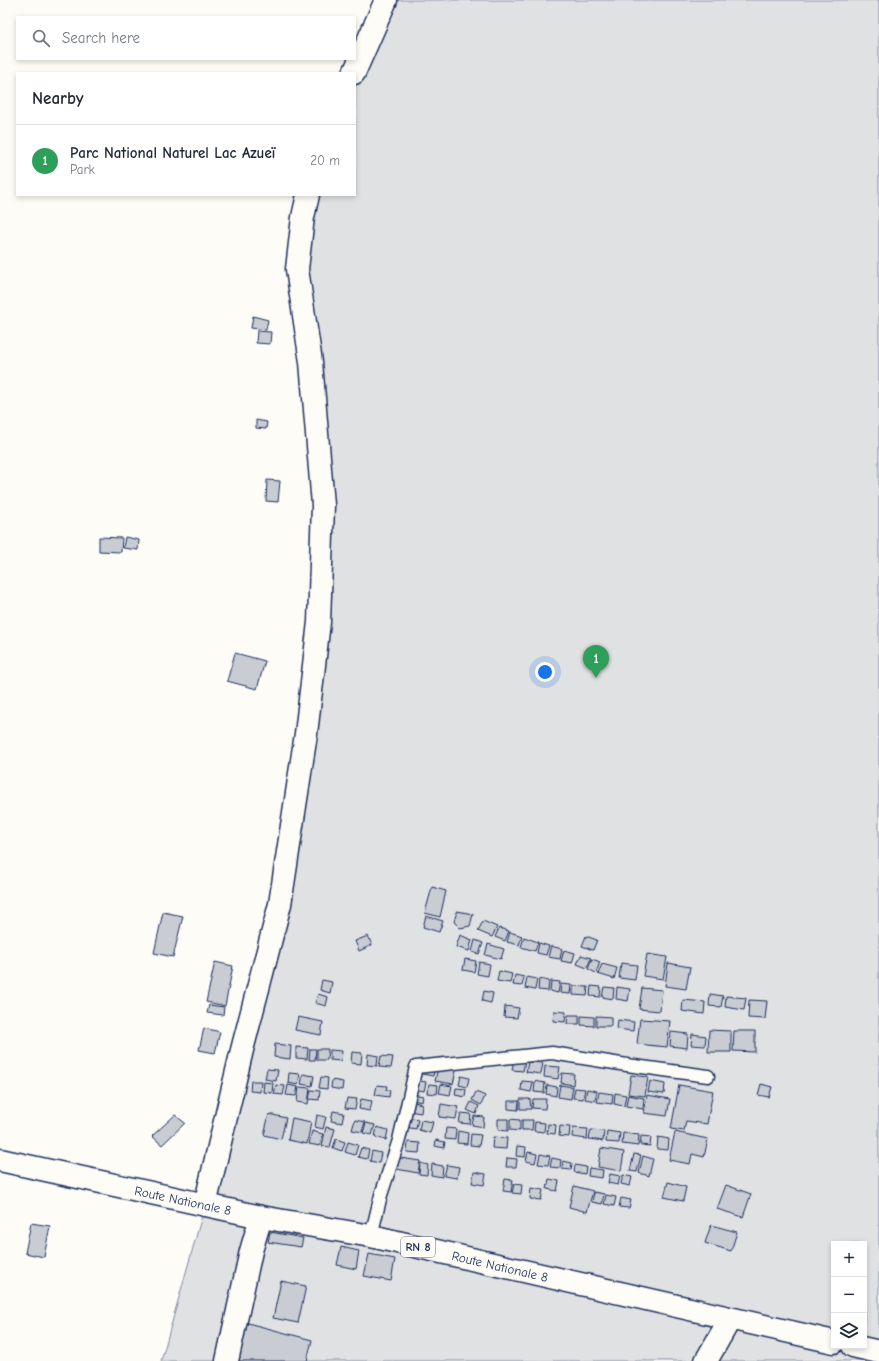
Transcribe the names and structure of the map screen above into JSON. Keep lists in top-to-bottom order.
{
  "streets": {
    "street": ["Route Nationale 8", "RN 8"]
  },
  "page": {
    "search": "Search here",
    "heading": "Nearby",
    "list": [
      {
        "mark": "1",
        "name": "Parc National Naturel Lac Azueï",
        "note": "Park",
        "value": "20 m"
      }
    ],
    "pins": "1",
    "map_buttons": ["+", "−"]
  }
}
